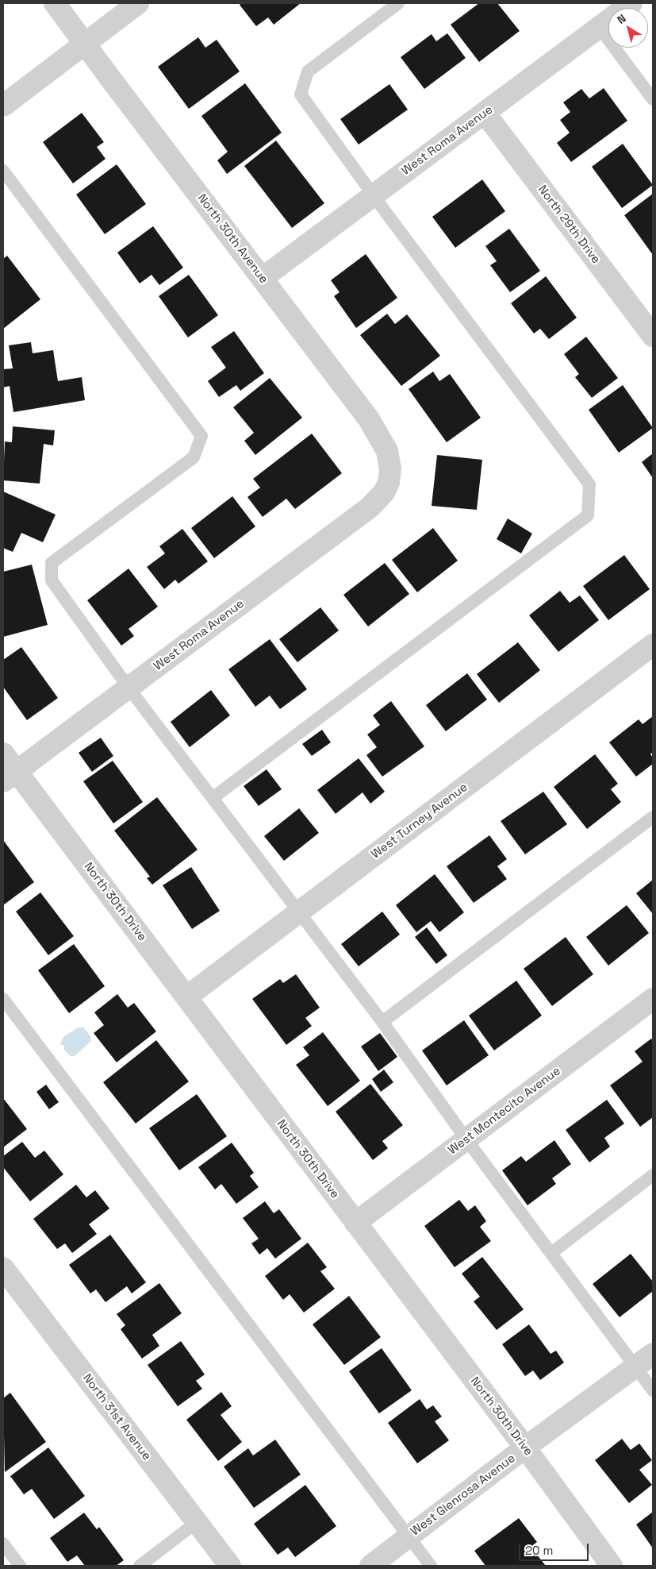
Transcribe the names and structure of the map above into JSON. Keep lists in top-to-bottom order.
{
  "streets": {
    "street": [
      "West Roma Avenue",
      "North 29th Drive",
      "North 30th Avenue",
      "West Turney Avenue",
      "North 30th Drive",
      "West Montecito Avenue",
      "North 31st Avenue",
      "West Glenrosa Avenue"
    ]
  },
  "crossings": [
    ["West Roma Avenue", "North 29th Drive"],
    ["West Roma Avenue", "North 30th Avenue"],
    ["West Roma Avenue", "North 30th Drive"],
    ["West Turney Avenue", "North 30th Drive"],
    ["North 30th Drive", "West Montecito Avenue"],
    ["North 30th Drive", "West Glenrosa Avenue"]
  ],
  "scale_bar": "20 m",
  "north": "top left"
}
